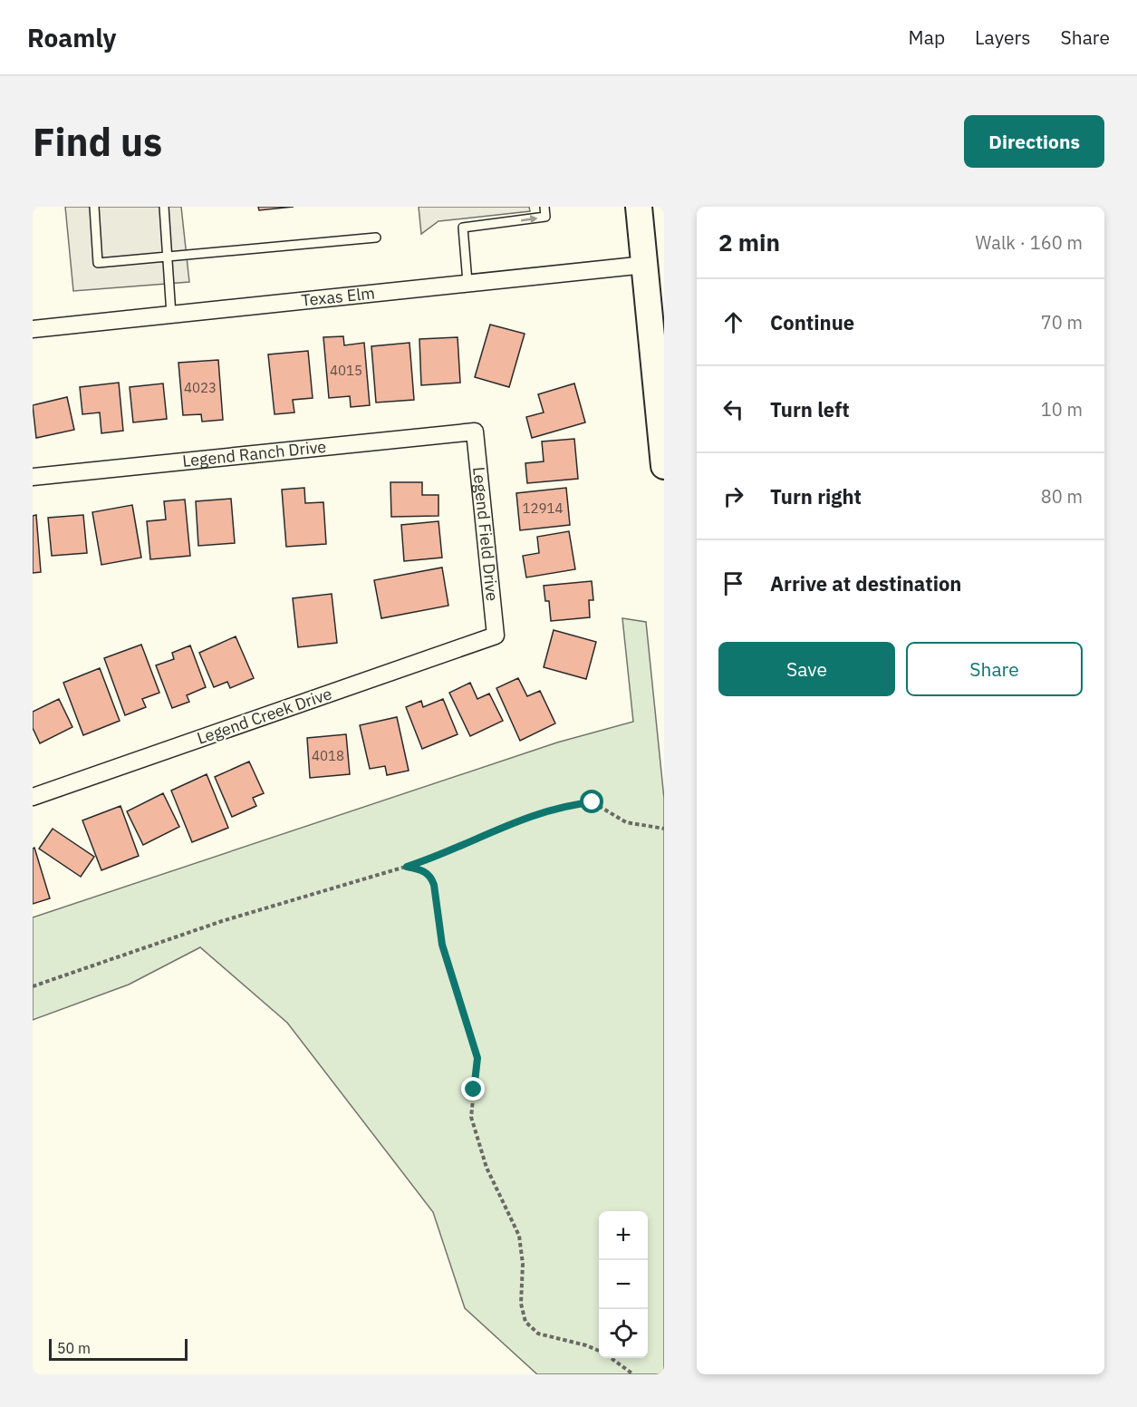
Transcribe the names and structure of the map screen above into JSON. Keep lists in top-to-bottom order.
{
  "streets": {
    "street": [
      "Texas Elm",
      "Legend Ranch Drive",
      "Legend Field Drive",
      "Legend Creek Drive"
    ]
  },
  "crossings": [
    ["Legend Ranch Drive", "Legend Field Drive"],
    ["Legend Field Drive", "Legend Creek Drive"]
  ],
  "house_numbers": [
    "4015",
    "4023",
    "12914",
    "4018"
  ],
  "scale_bar": "50 m",
  "page": {
    "header": "Roamly",
    "nav": ["Map", "Layers", "Share"],
    "buttons": [
      "Directions",
      ["Save", "Share"]
    ],
    "title": "Find us",
    "heading": ["2 min", "Walk · 160 m"],
    "list": [
      ["Continue", "70 m"],
      ["Turn left", "10 m"],
      ["Turn right", "80 m"],
      "Arrive at destination"
    ],
    "map_buttons": ["+", "−"],
    "scale": "50 m"
  }
}
